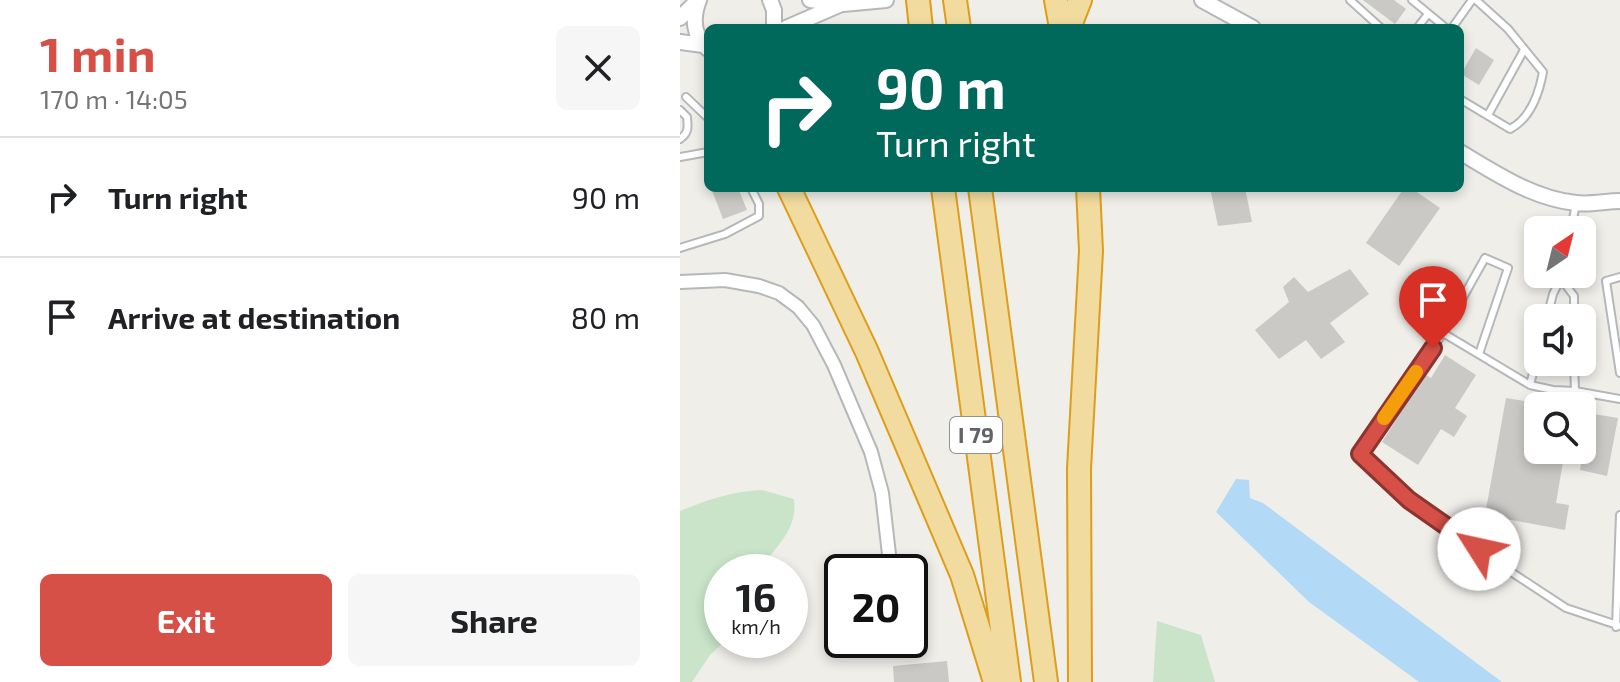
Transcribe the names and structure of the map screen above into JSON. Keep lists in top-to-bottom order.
{
  "streets": {
    "highway": ["I 79"]
  },
  "north": "top right",
  "page": {
    "heading": ["1 min", "170 m · 14:05"],
    "turn": ["90 m", "Turn right"],
    "list": [
      {
        "name": "Turn right",
        "value": "90 m"
      },
      {
        "name": "Arrive at destination",
        "value": "80 m"
      }
    ],
    "speed": "16 km/h",
    "limit": "20",
    "buttons": ["Exit", "Share"]
  }
}
